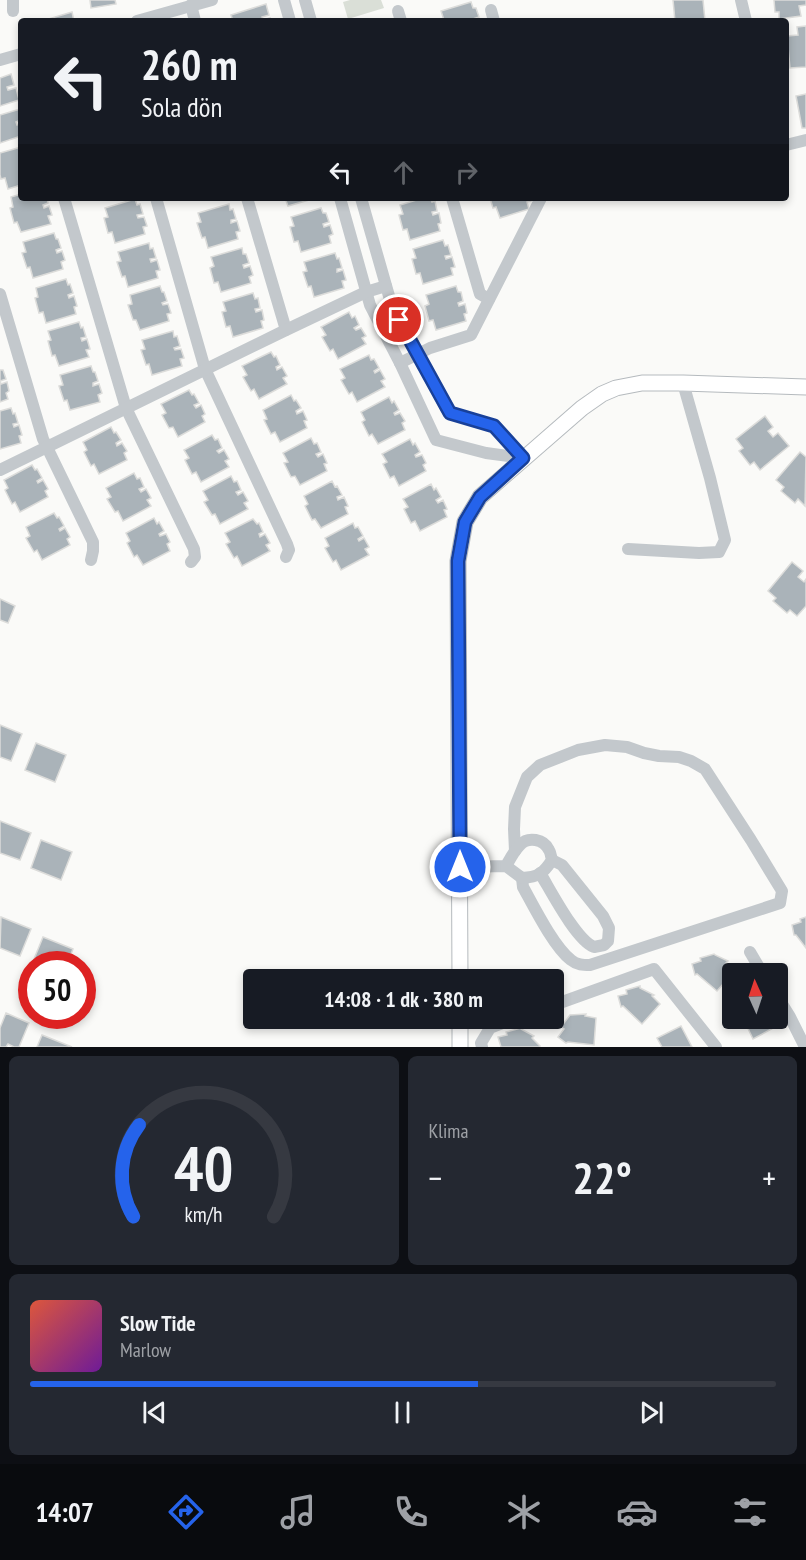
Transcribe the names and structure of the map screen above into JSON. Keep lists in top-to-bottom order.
{
  "north": "top",
  "page": {
    "turn": ["260 m", "Sola dön"],
    "limit": "50",
    "trip": "14:08 · 1 dk · 380 m",
    "tile": "Klima",
    "heat": ["−", "22°", "+"],
    "song": ["Slow Tide", "Marlow"],
    "tabs": "14:07",
    "gauge": ["40", "km/h"]
  }
}
